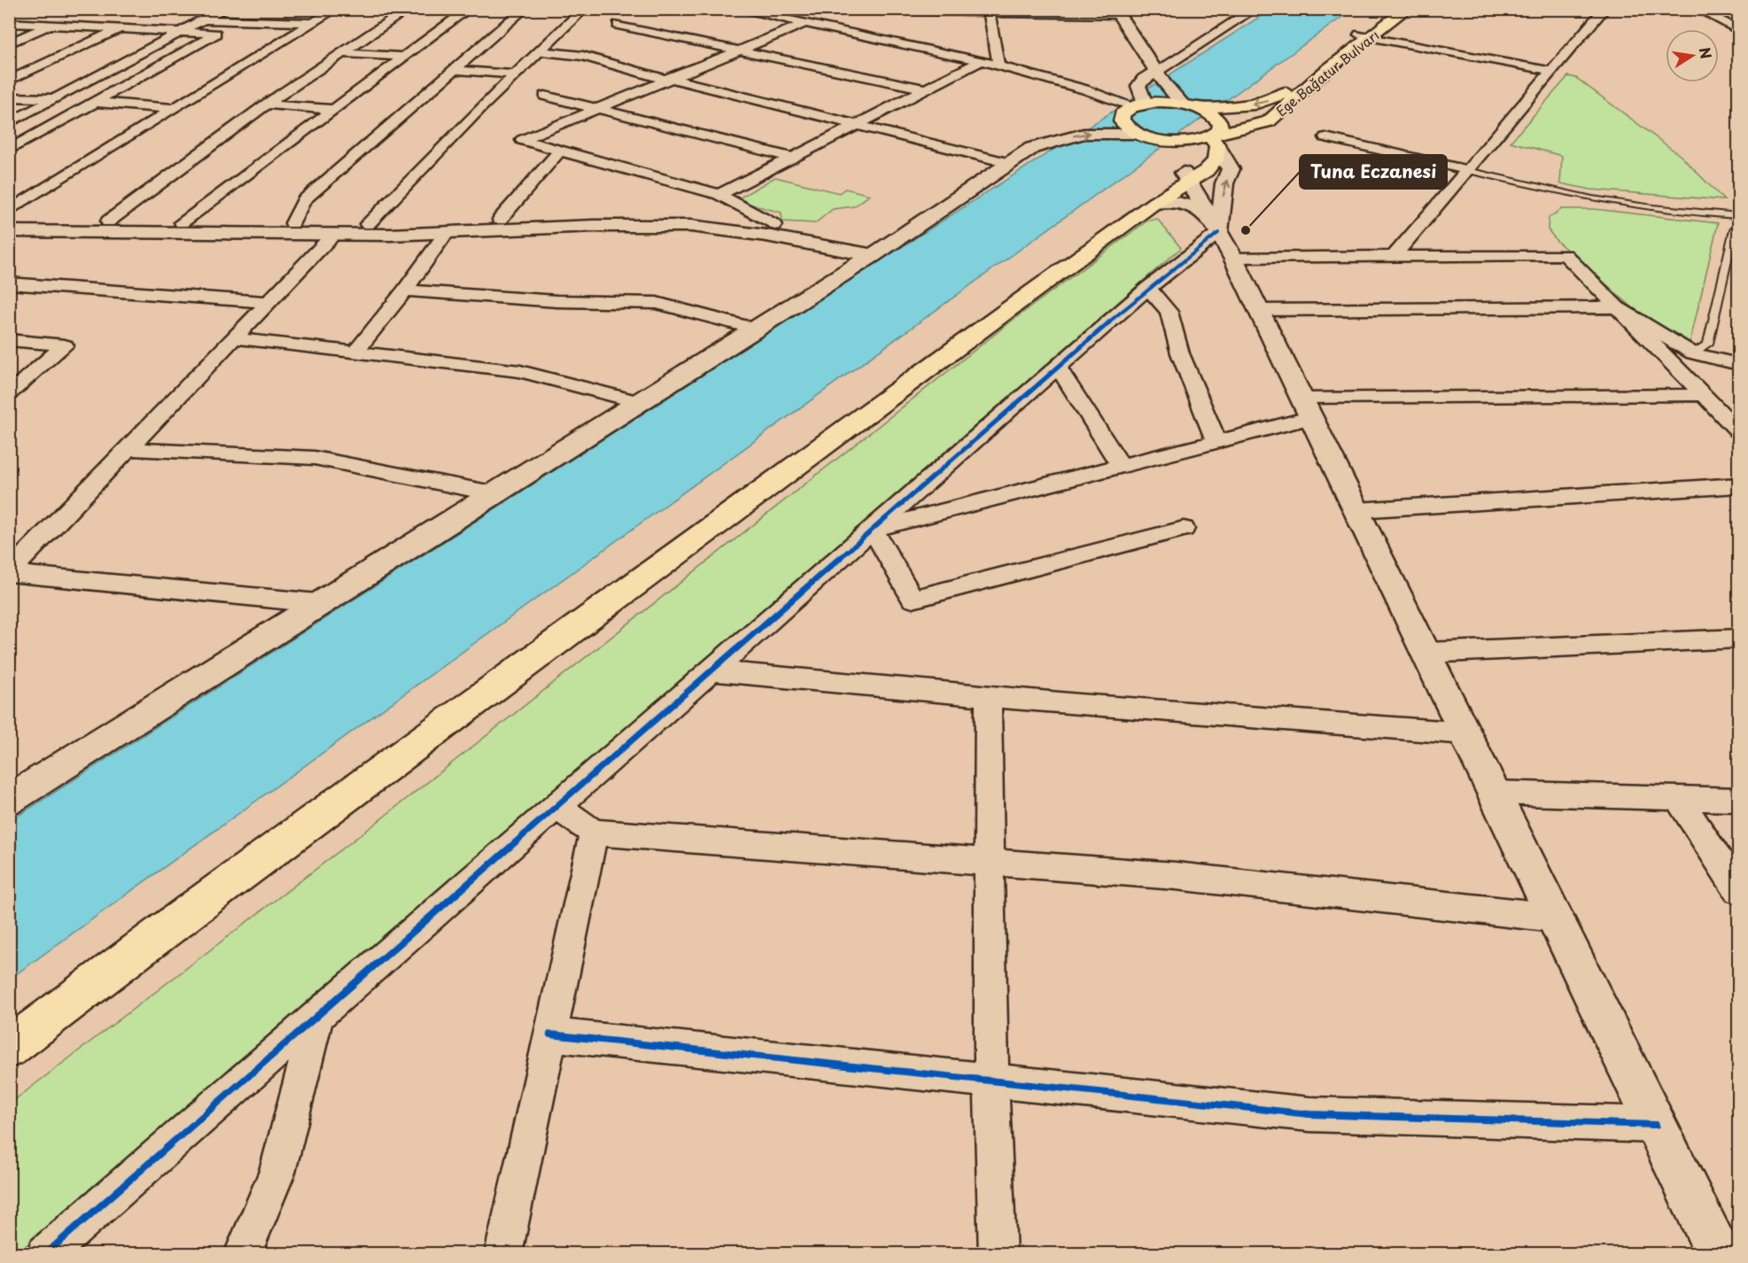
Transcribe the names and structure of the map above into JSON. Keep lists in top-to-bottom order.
{
  "streets": {
    "main road": ["Ege Bağatur Bulvarı"]
  },
  "places": ["Tuna Eczanesi"],
  "north": "right"
}
